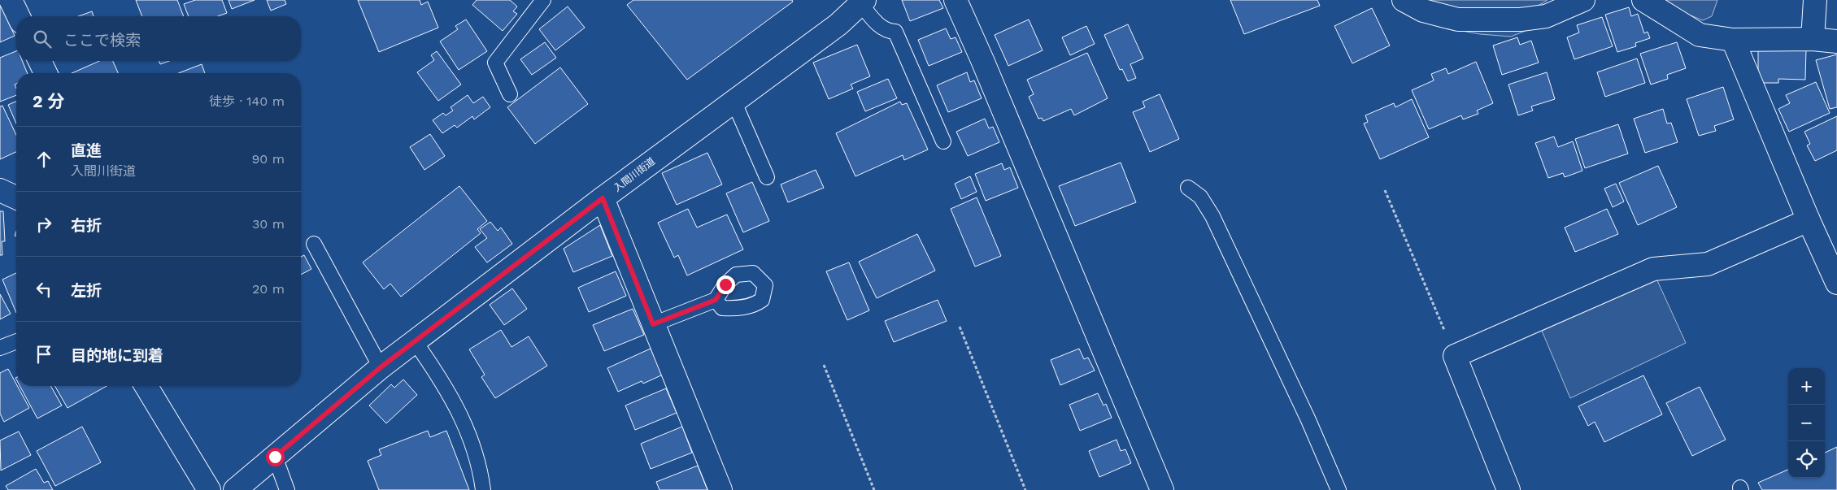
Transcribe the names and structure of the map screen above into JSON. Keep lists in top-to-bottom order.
{
  "streets": {
    "street": ["入間川街道"]
  },
  "page": {
    "search": "ここで検索",
    "heading": ["2 分", "徒歩 · 140 m"],
    "list": [
      ["直進", "入間川街道", "90 m"],
      ["右折", "30 m"],
      ["左折", "20 m"],
      "目的地に到着"
    ],
    "map_buttons": ["+", "−"]
  }
}
